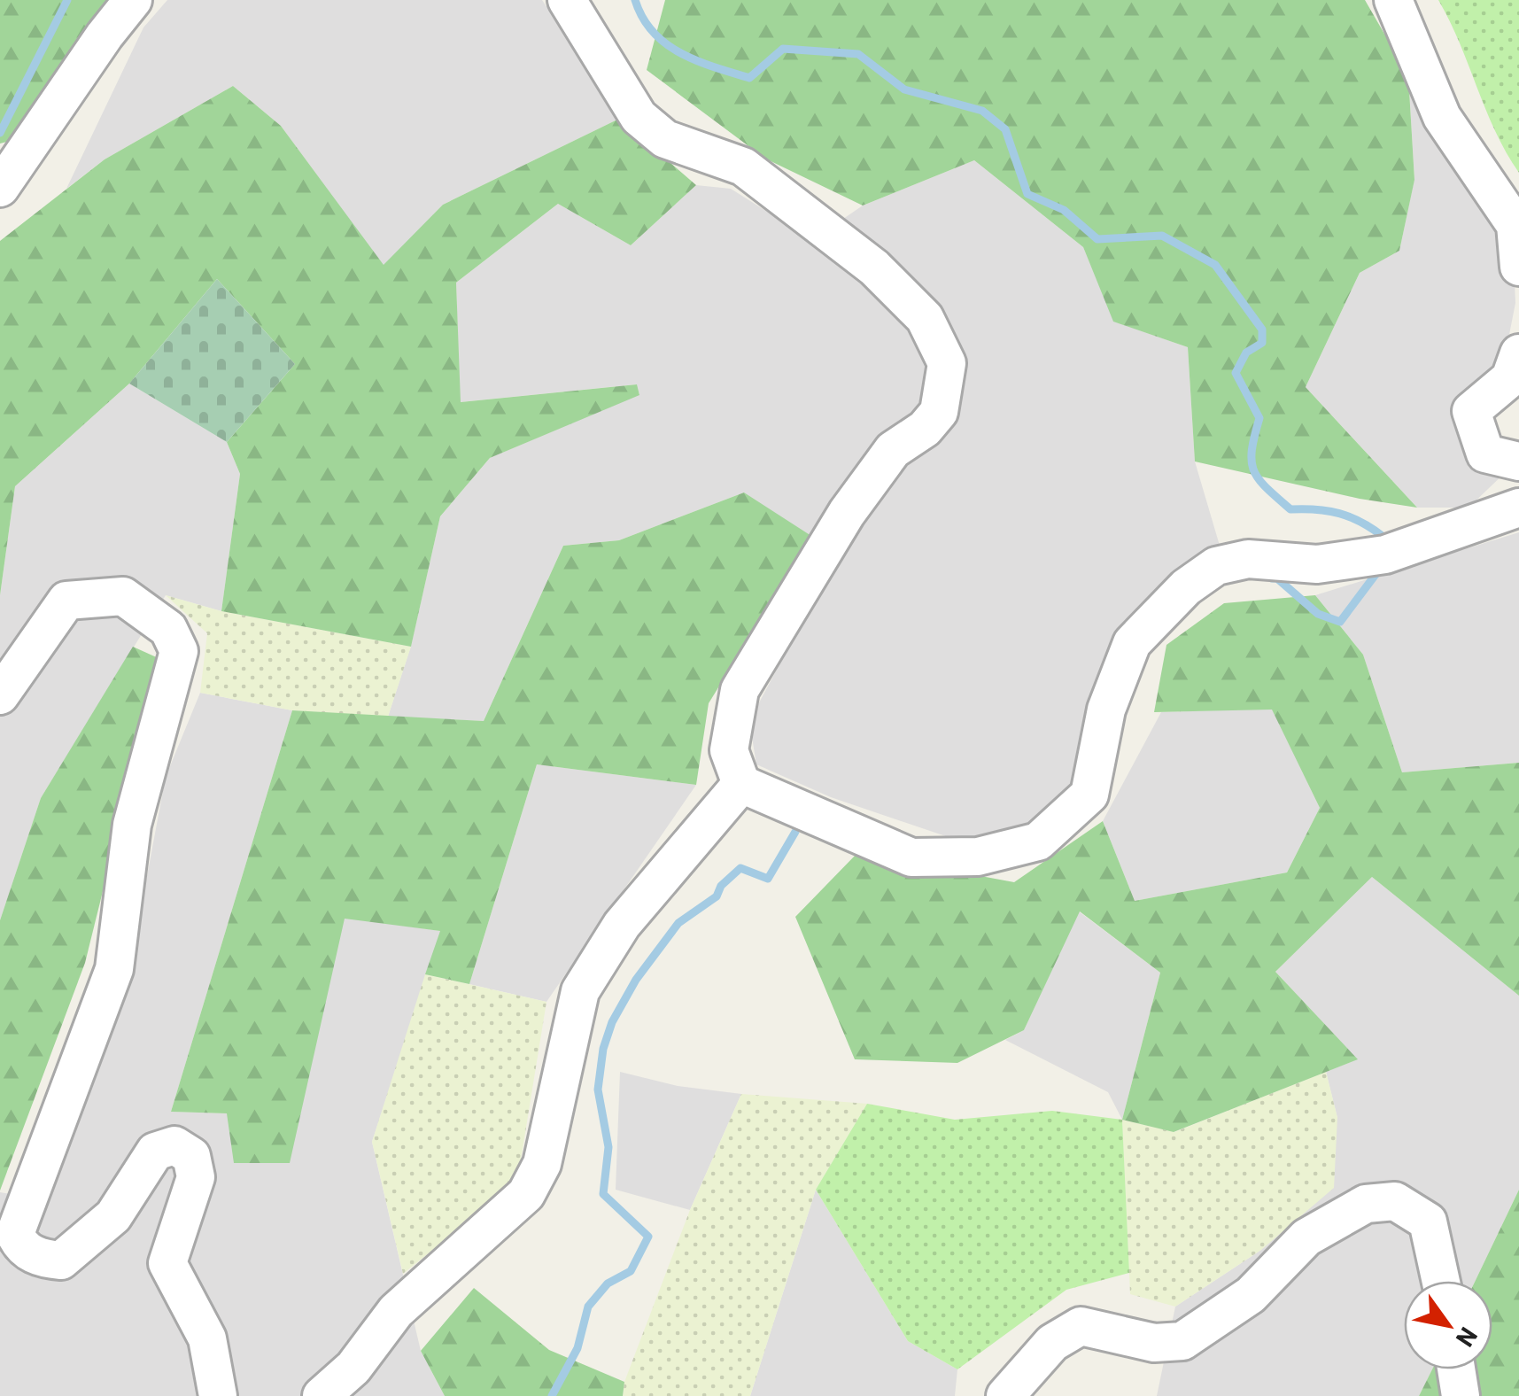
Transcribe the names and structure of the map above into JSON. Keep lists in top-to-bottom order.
{
  "north": "bottom right"
}
